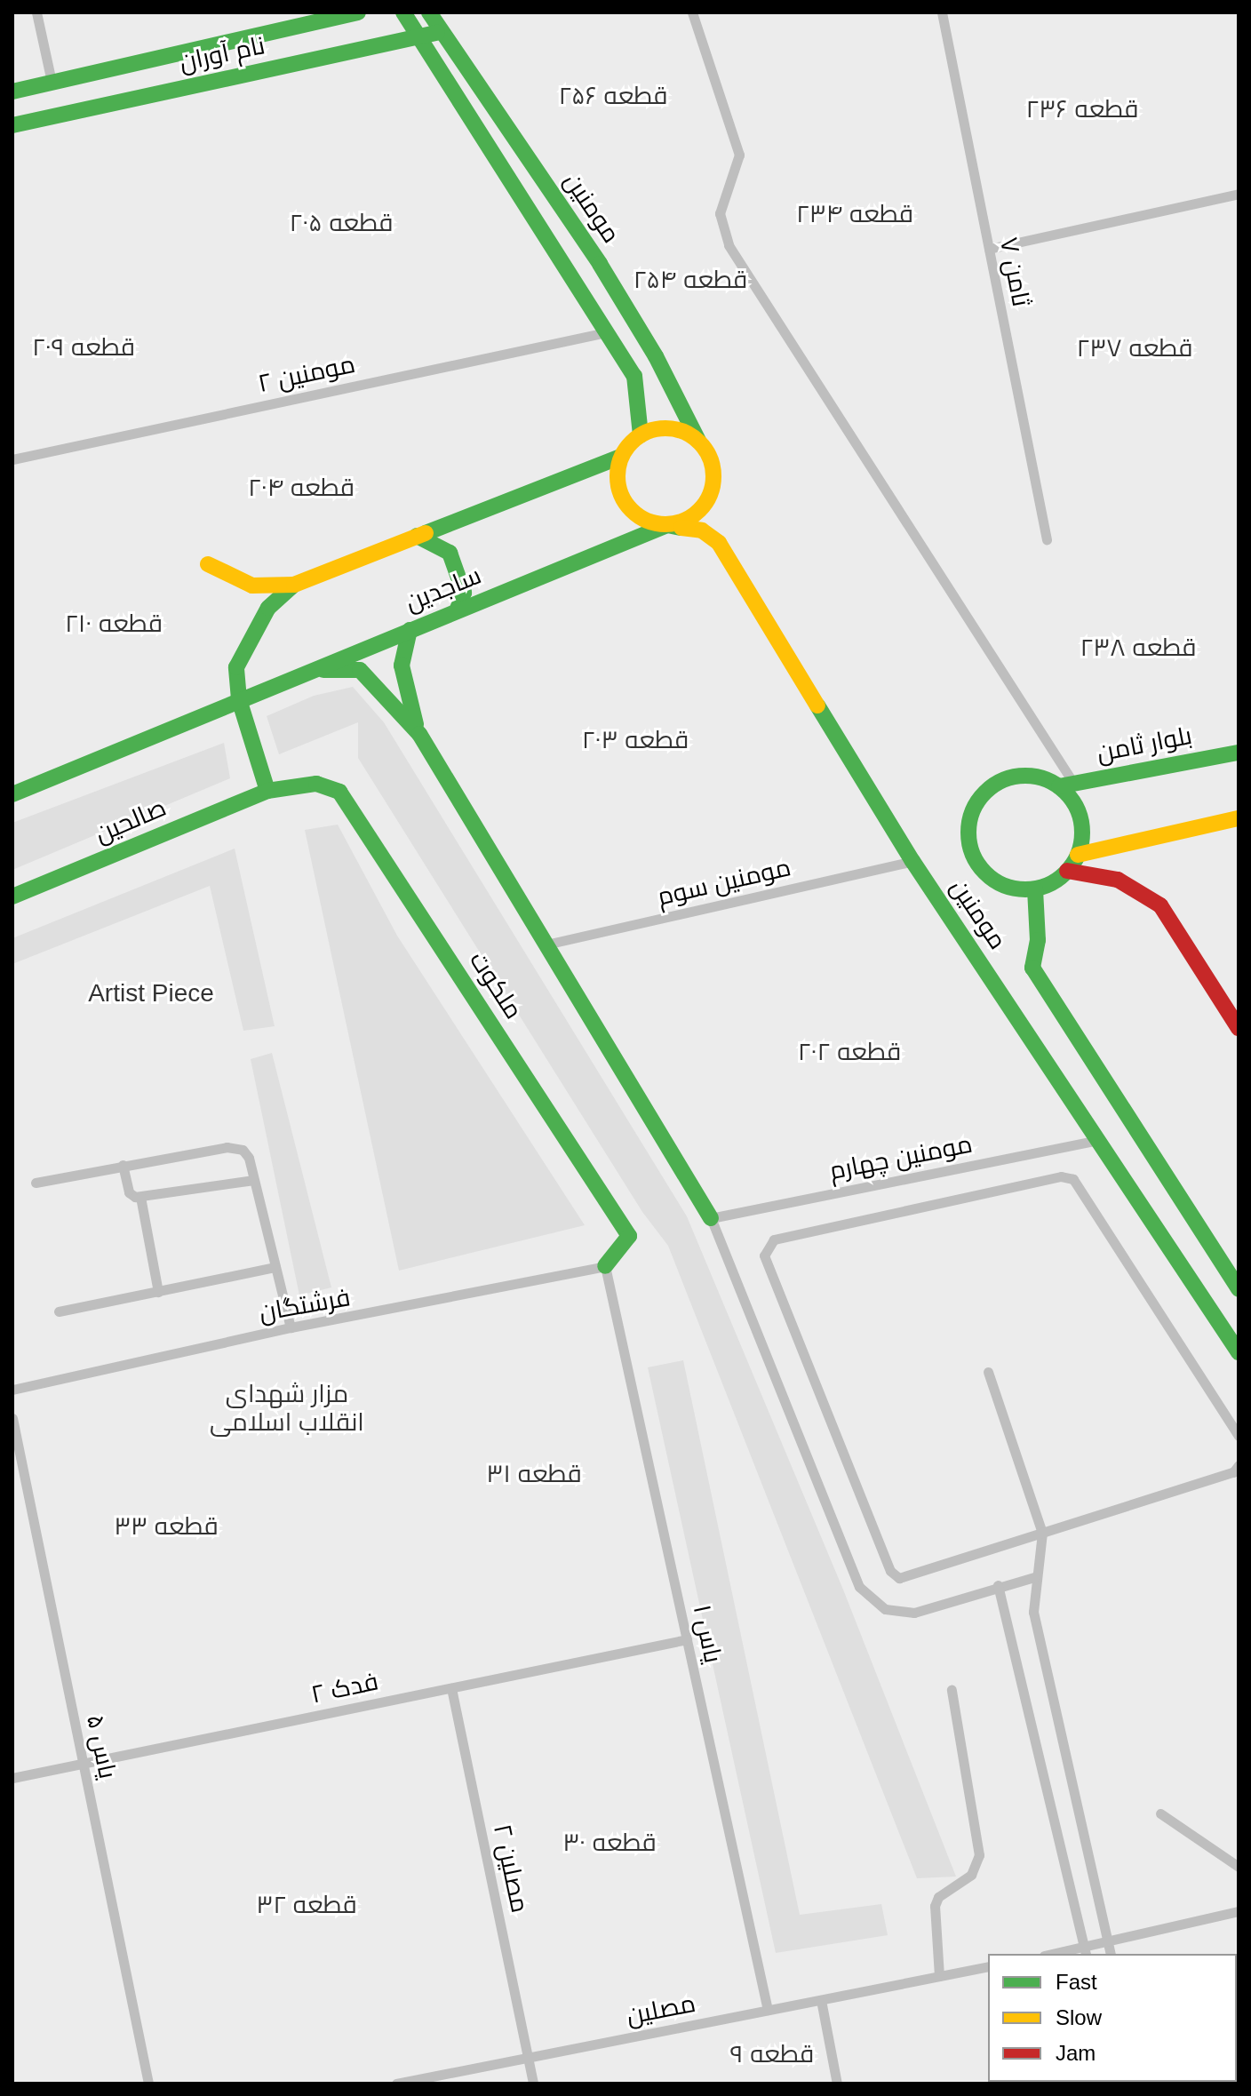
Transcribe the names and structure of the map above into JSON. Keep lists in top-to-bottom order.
{
  "streets": {
    "street": [
      "نام آوران",
      "مومنین",
      "ساجدین",
      "بلوار ثامن",
      "صالحین",
      "ملکوت"
    ],
    "lane": [
      "ثامن ۷",
      "مومنین ۲",
      "مومنین سوم",
      "مومنین چهارم",
      "فرشتگان",
      "یاس ۱",
      "فدک ۲",
      "یاس ۵",
      "مصلین ۲",
      "مصلین"
    ]
  },
  "crossings": [
    ["نام آوران", "مومنین"],
    ["مومنین", "مومنین ۲"],
    ["مومنین", "ساجدین"],
    ["مومنین", "بلوار ثامن"],
    ["مومنین", "مومنین سوم"],
    ["مومنین", "مومنین چهارم"],
    ["صالحین", "ملکوت"],
    ["ملکوت", "فرشتگان"],
    ["ملکوت", "یاس ۱"],
    ["فرشتگان", "یاس ۱"],
    ["یاس ۱", "فدک ۲"],
    ["یاس ۱", "مصلین"],
    ["فدک ۲", "یاس ۵"],
    ["فدک ۲", "مصلین ۲"],
    ["مصلین ۲", "مصلین"]
  ],
  "parks": [
    "قطعه ۲۵۶",
    "قطعه ۲۳۶",
    "قطعه ۲۳۴",
    "قطعه ۲۰۵",
    "قطعه ۲۵۴",
    "قطعه ۲۰۹",
    "قطعه ۲۳۷",
    "قطعه ۲۰۴",
    "قطعه ۲۱۰",
    "قطعه ۲۳۸",
    "قطعه ۲۰۳",
    "Artist Piece",
    "قطعه ۲۰۲",
    "مزار شهدای انقلاب اسلامی",
    "قطعه ۳۱",
    "قطعه ۳۳",
    "قطعه ۳۰",
    "قطعه ۳۲",
    "قطعه ۹"
  ],
  "legend": ["Fast", "Slow", "Jam"]
}
